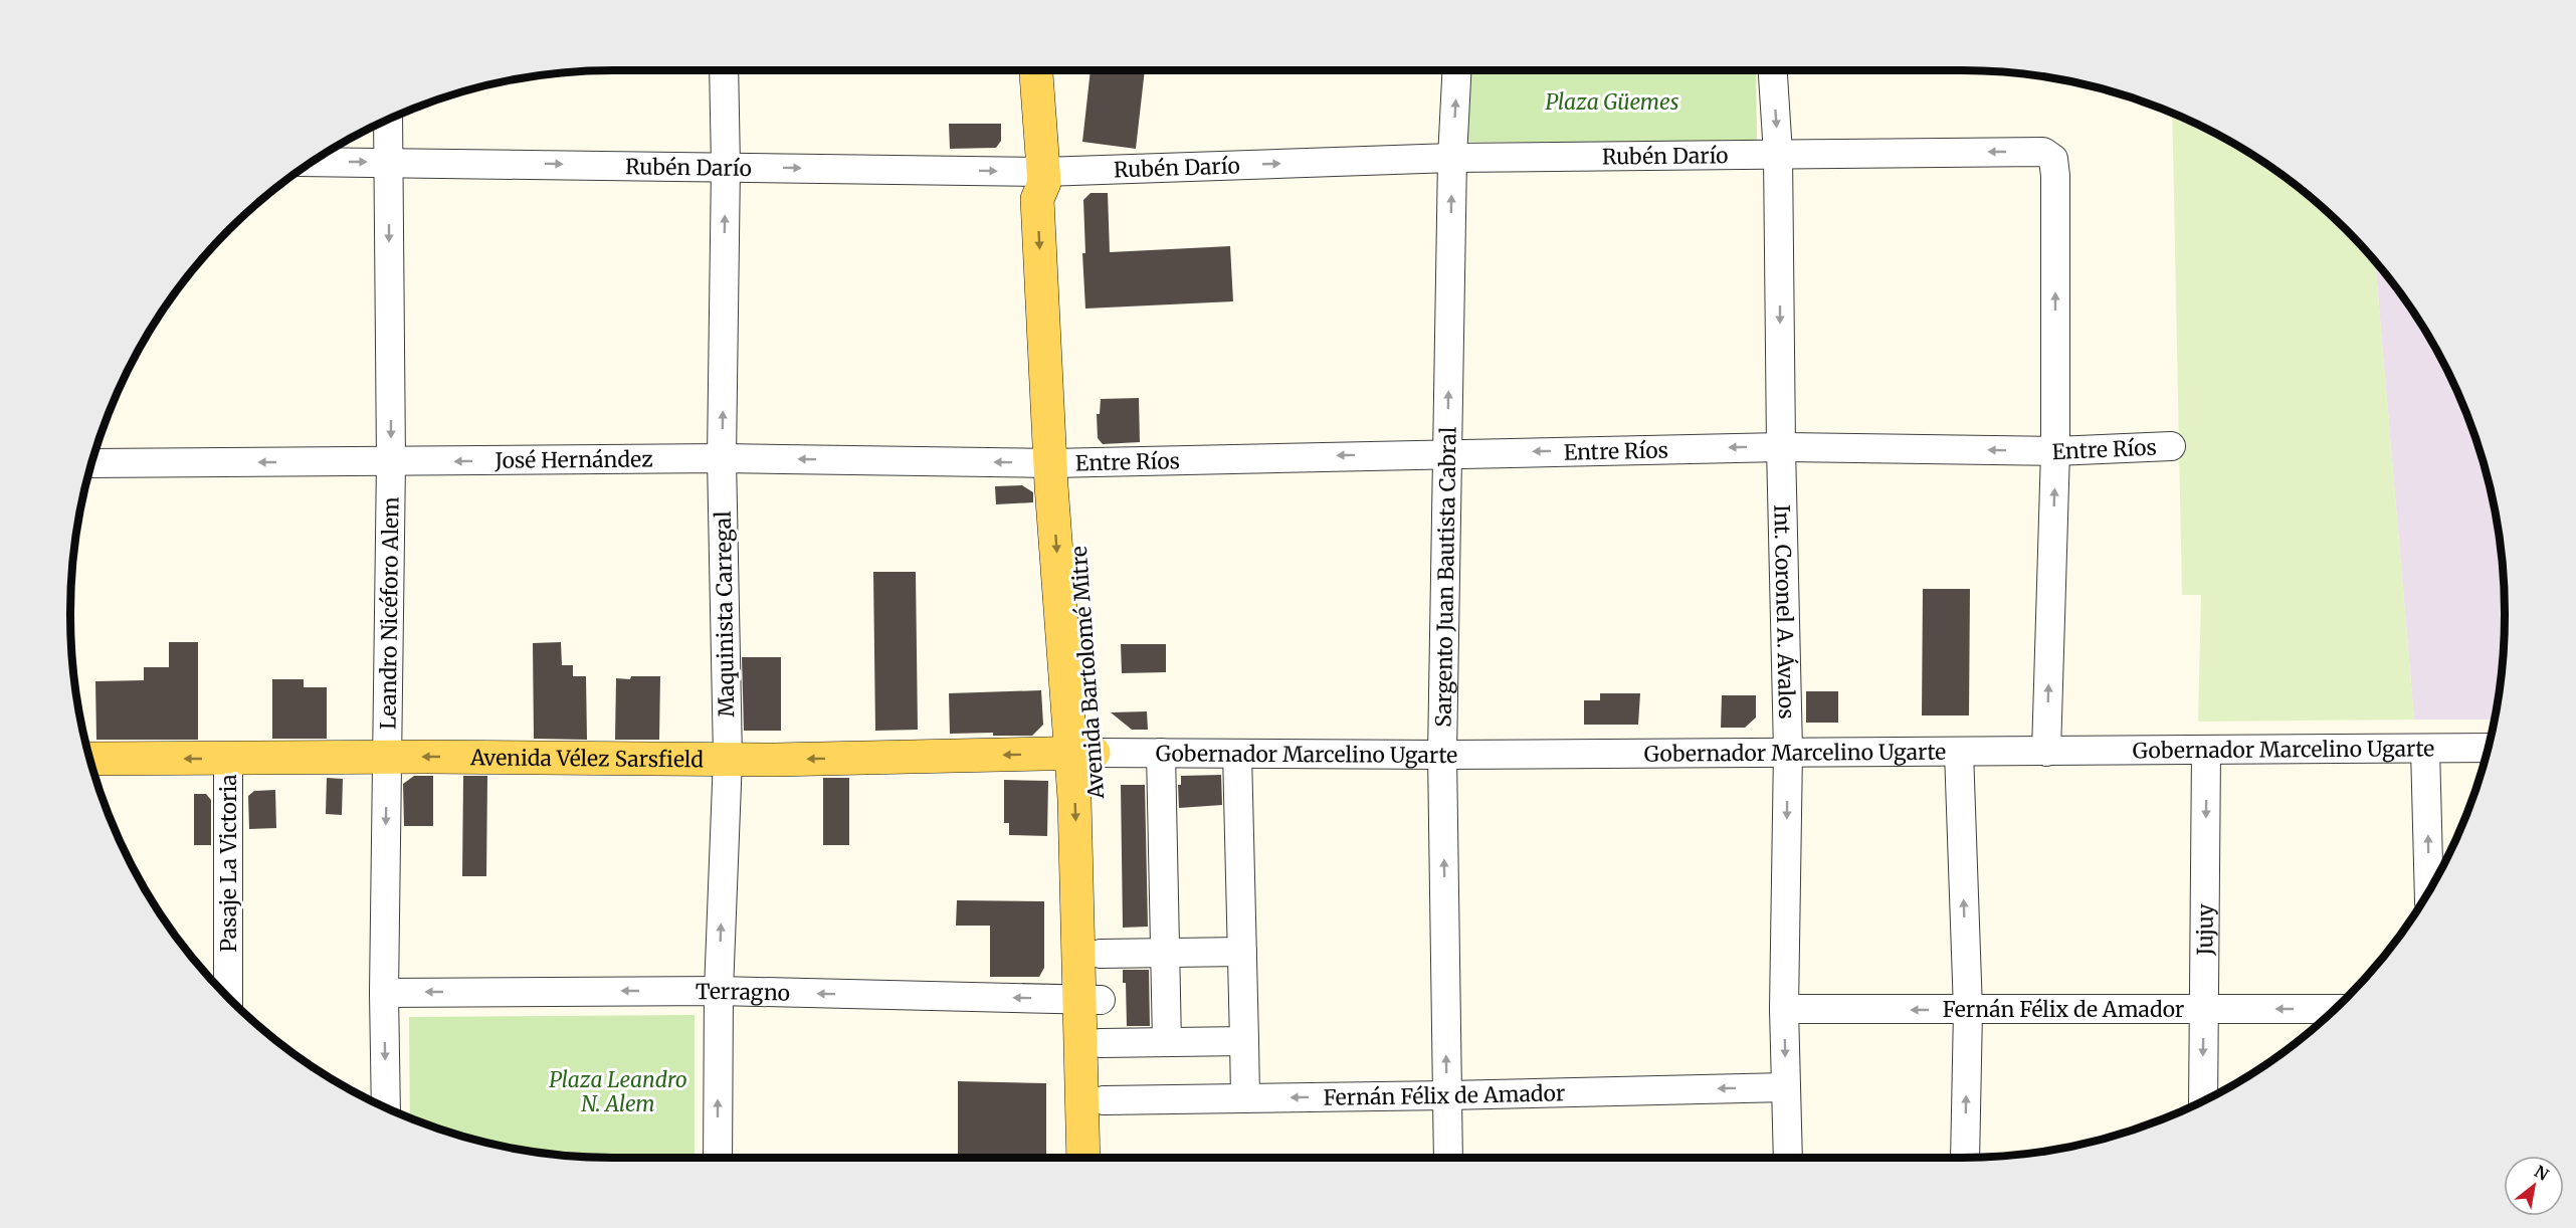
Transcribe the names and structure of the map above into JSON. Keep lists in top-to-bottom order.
{
  "streets": {
    "main road": ["Avenida Bartolomé Mitre", "Avenida Vélez Sarsfield"],
    "street": [
      "Rubén Darío",
      "Entre Ríos",
      "José Hernández",
      "Sargento Juan Bautista Cabral",
      "Int. Coronel A. Ávalos",
      "Leandro Nicéforo Alem",
      "Maquinista Carregal",
      "Gobernador Marcelino Ugarte",
      "Pasaje La Victoria",
      "Jujuy",
      "Terragno",
      "Fernán Félix de Amador"
    ]
  },
  "crossings": [
    ["Rubén Darío", "Entre Ríos"],
    ["Rubén Darío", "Sargento Juan Bautista Cabral"],
    ["Rubén Darío", "Int. Coronel A. Ávalos"],
    ["Rubén Darío", "Leandro Nicéforo Alem"],
    ["Rubén Darío", "Maquinista Carregal"],
    ["Rubén Darío", "Avenida Bartolomé Mitre"],
    ["Entre Ríos", "José Hernández"],
    ["Entre Ríos", "Sargento Juan Bautista Cabral"],
    ["Entre Ríos", "Int. Coronel A. Ávalos"],
    ["Entre Ríos", "Avenida Bartolomé Mitre"],
    ["José Hernández", "Leandro Nicéforo Alem"],
    ["José Hernández", "Maquinista Carregal"],
    ["José Hernández", "Avenida Bartolomé Mitre"],
    ["Sargento Juan Bautista Cabral", "Gobernador Marcelino Ugarte"],
    ["Sargento Juan Bautista Cabral", "Fernán Félix de Amador"],
    ["Int. Coronel A. Ávalos", "Gobernador Marcelino Ugarte"],
    ["Int. Coronel A. Ávalos", "Fernán Félix de Amador"],
    ["Leandro Nicéforo Alem", "Avenida Vélez Sarsfield"],
    ["Leandro Nicéforo Alem", "Terragno"],
    ["Maquinista Carregal", "Avenida Vélez Sarsfield"],
    ["Maquinista Carregal", "Terragno"],
    ["Avenida Bartolomé Mitre", "Gobernador Marcelino Ugarte"],
    ["Avenida Bartolomé Mitre", "Avenida Vélez Sarsfield"],
    ["Avenida Bartolomé Mitre", "Terragno"],
    ["Avenida Bartolomé Mitre", "Fernán Félix de Amador"],
    ["Gobernador Marcelino Ugarte", "Avenida Vélez Sarsfield"],
    ["Gobernador Marcelino Ugarte", "Jujuy"],
    ["Avenida Vélez Sarsfield", "Pasaje La Victoria"],
    ["Jujuy", "Fernán Félix de Amador"]
  ],
  "one_way": [
    "Entre Ríos",
    "José Hernández",
    "Leandro Nicéforo Alem",
    "Maquinista Carregal",
    "Avenida Vélez Sarsfield",
    "Terragno",
    "Fernán Félix de Amador"
  ],
  "parks": ["Plaza Güemes", "Plaza Leandro N. Alem"],
  "north": "top right"
}
